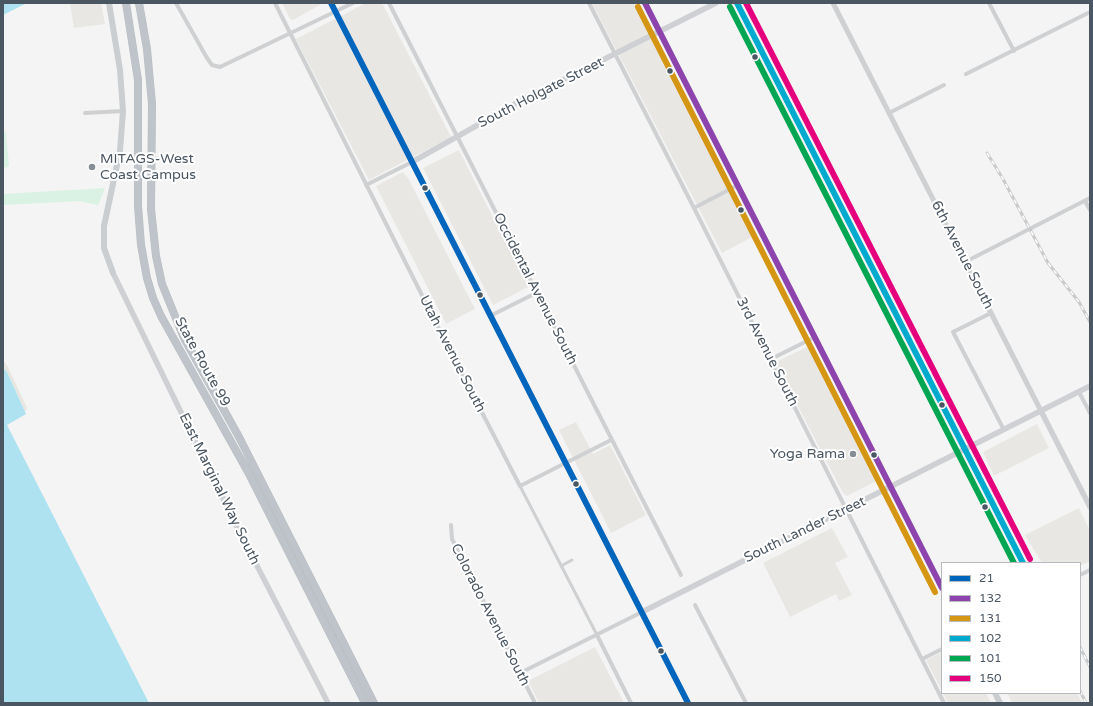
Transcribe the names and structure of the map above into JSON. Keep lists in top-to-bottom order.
{
  "streets": {
    "highway": ["State Route 99"],
    "main road": [
      "South Holgate Street",
      "6th Avenue South",
      "East Marginal Way South",
      "South Lander Street"
    ],
    "street": [
      "Occidental Avenue South",
      "3rd Avenue South",
      "Utah Avenue South",
      "Colorado Avenue South"
    ]
  },
  "crossings": [
    ["South Holgate Street", "Occidental Avenue South"],
    ["South Holgate Street", "3rd Avenue South"],
    ["South Holgate Street", "Utah Avenue South"],
    ["6th Avenue South", "South Lander Street"],
    ["3rd Avenue South", "South Lander Street"],
    ["Utah Avenue South", "South Lander Street"],
    ["South Lander Street", "Colorado Avenue South"]
  ],
  "places": ["MITAGS-West Coast Campus", "Yoga Rama"],
  "lines": [
    "transit line 21",
    "transit line 132",
    "transit line 102",
    "transit line 150",
    "transit line 131",
    "transit line 101"
  ],
  "legend": [
    "21",
    "132",
    "131",
    "102",
    "101",
    "150"
  ]
}
